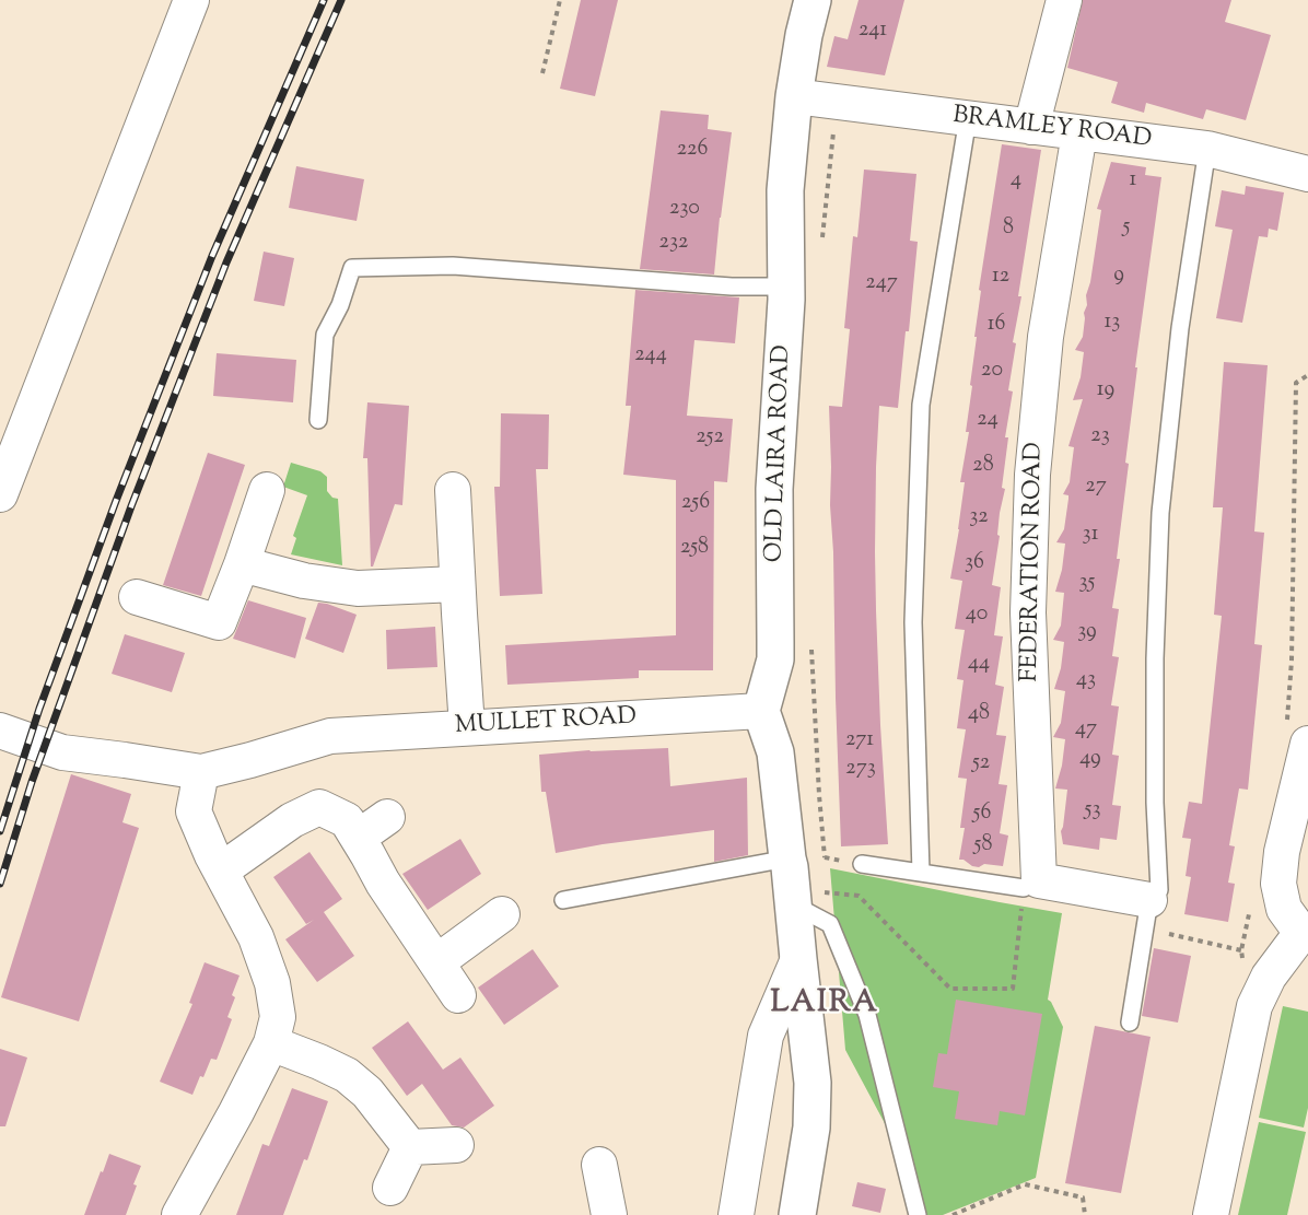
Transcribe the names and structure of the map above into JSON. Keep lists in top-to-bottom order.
{
  "streets": {
    "main road": ["OLD LAIRA ROAD"],
    "street": ["BRAMLEY ROAD", "FEDERATION ROAD", "MULLET ROAD"]
  },
  "crossings": [
    ["BRAMLEY ROAD", "OLD LAIRA ROAD"],
    ["BRAMLEY ROAD", "FEDERATION ROAD"],
    ["OLD LAIRA ROAD", "MULLET ROAD"]
  ],
  "districts": ["LAIRA"],
  "house_numbers": [
    "241",
    "226",
    "4",
    "1",
    "230",
    "5",
    "8",
    "232",
    "9",
    "12",
    "247",
    "13",
    "16",
    "244",
    "20",
    "19",
    "24",
    "23",
    "252",
    "28",
    "27",
    "256",
    "32",
    "31",
    "258",
    "36",
    "35",
    "40",
    "39",
    "44",
    "43",
    "48",
    "47",
    "271",
    "49",
    "52",
    "273",
    "53",
    "56",
    "58"
  ]
}
